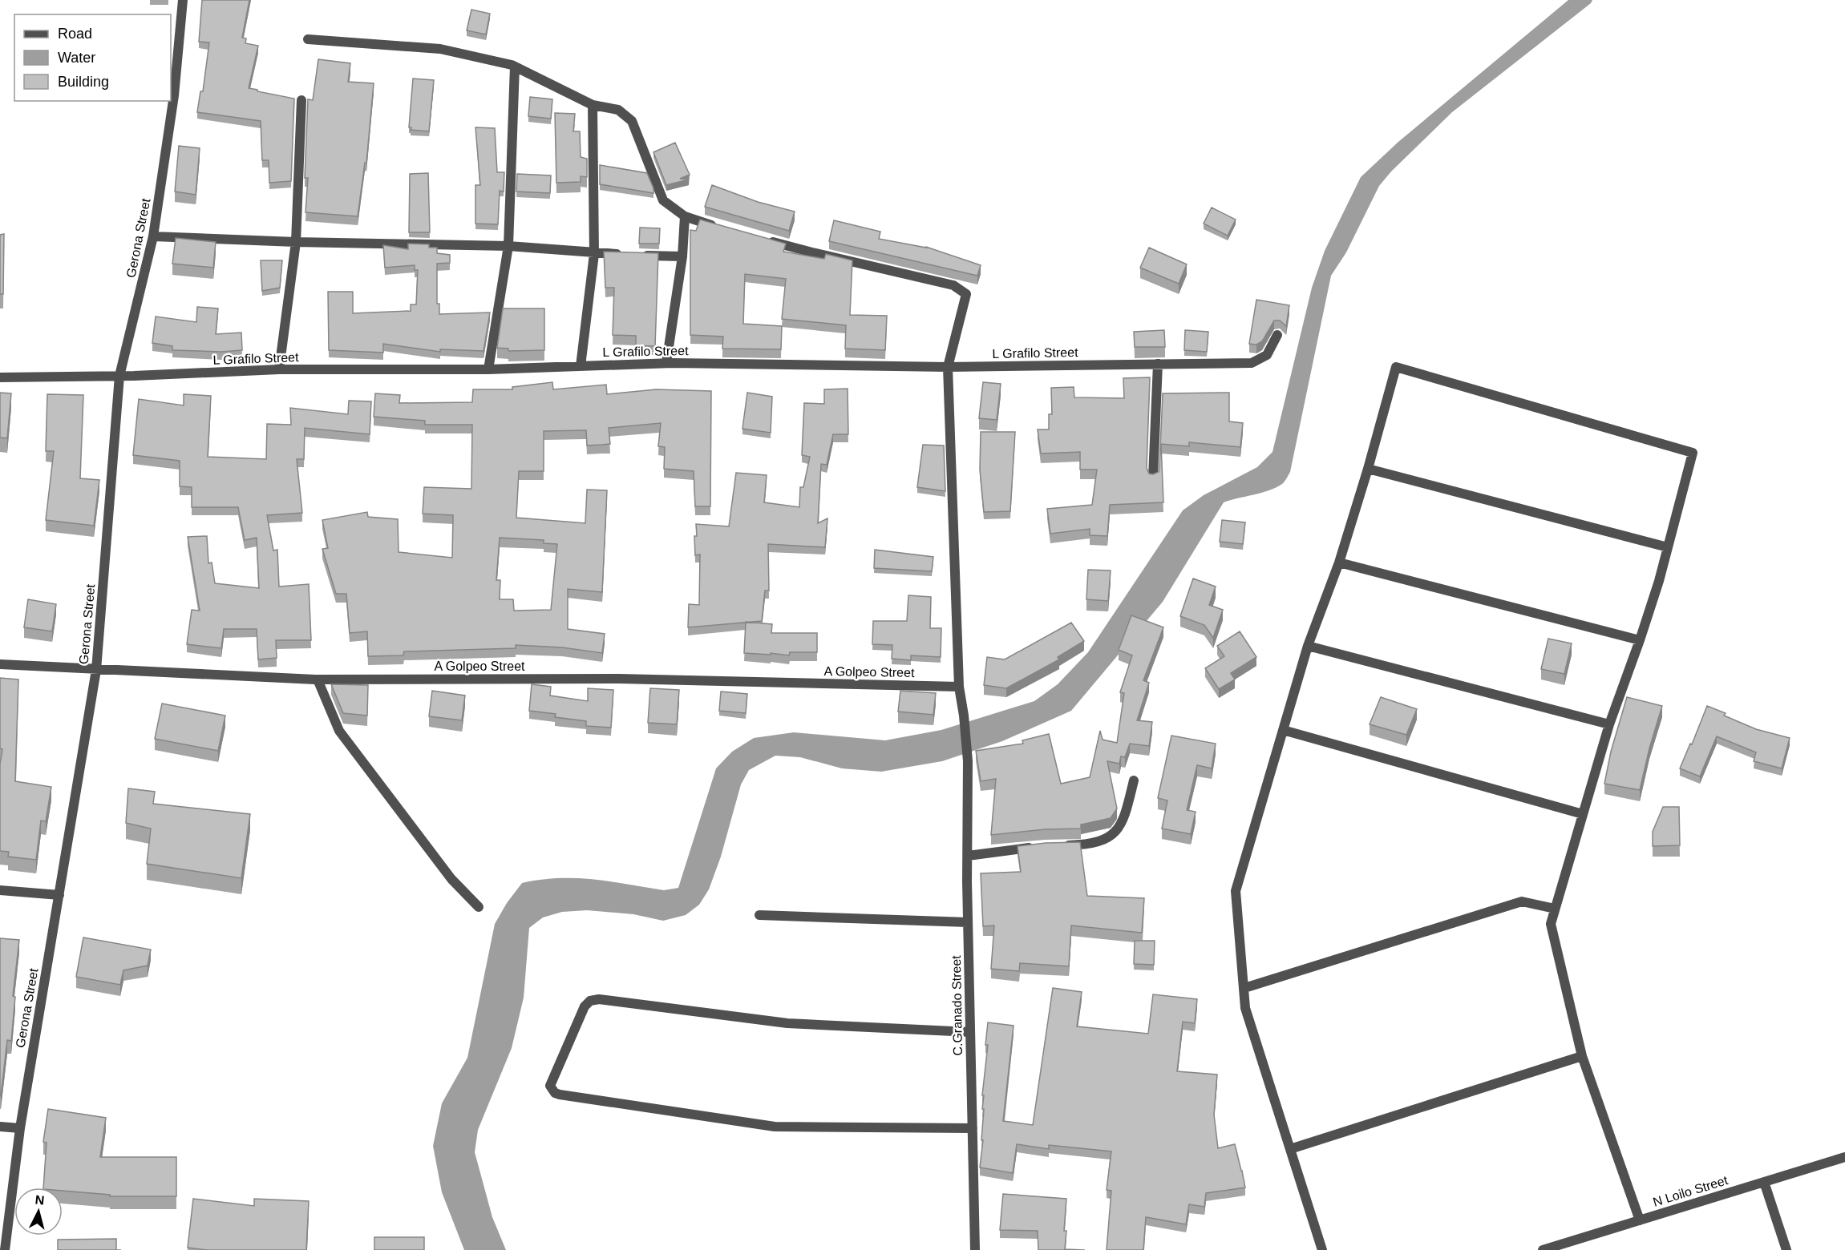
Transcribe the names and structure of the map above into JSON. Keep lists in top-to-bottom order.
{
  "streets": {
    "street": [
      "Gerona Street",
      "L Grafilo Street",
      "A Golpeo Street",
      "C.Granado Street",
      "N Loilo Street"
    ]
  },
  "crossings": [
    ["Gerona Street", "L Grafilo Street"],
    ["Gerona Street", "A Golpeo Street"],
    ["L Grafilo Street", "C.Granado Street"],
    ["A Golpeo Street", "C.Granado Street"]
  ],
  "legend": ["Road", "Water", "Building"],
  "north": "top"
}
